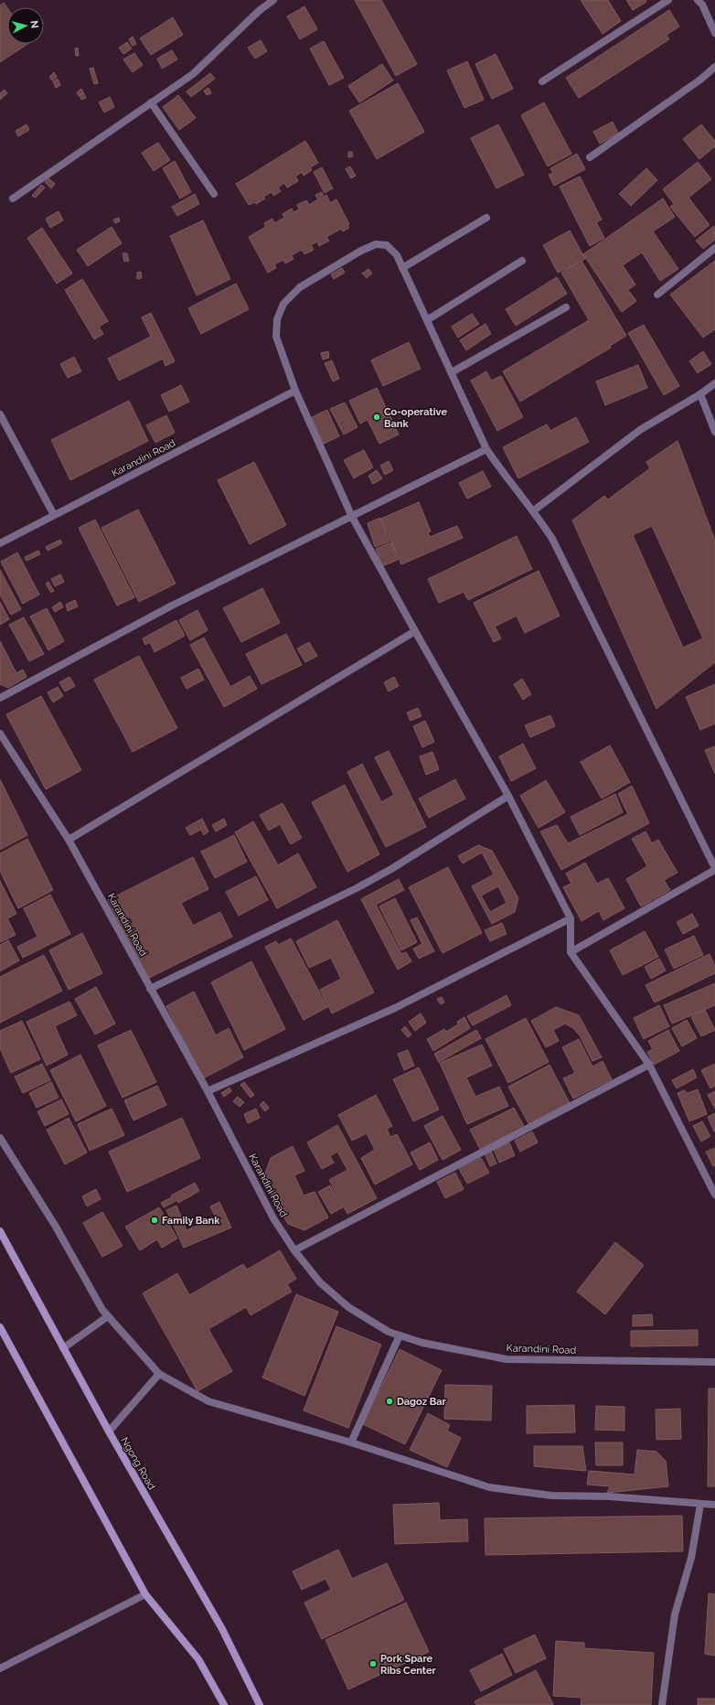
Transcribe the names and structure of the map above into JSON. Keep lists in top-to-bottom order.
{
  "streets": {
    "main road": ["Ngong Road"],
    "street": ["Karandini Road"]
  },
  "places": [
    "Co-operative Bank",
    "Family Bank",
    "Dagoz Bar",
    "Pork Spare Ribs Center"
  ],
  "north": "right"
}
